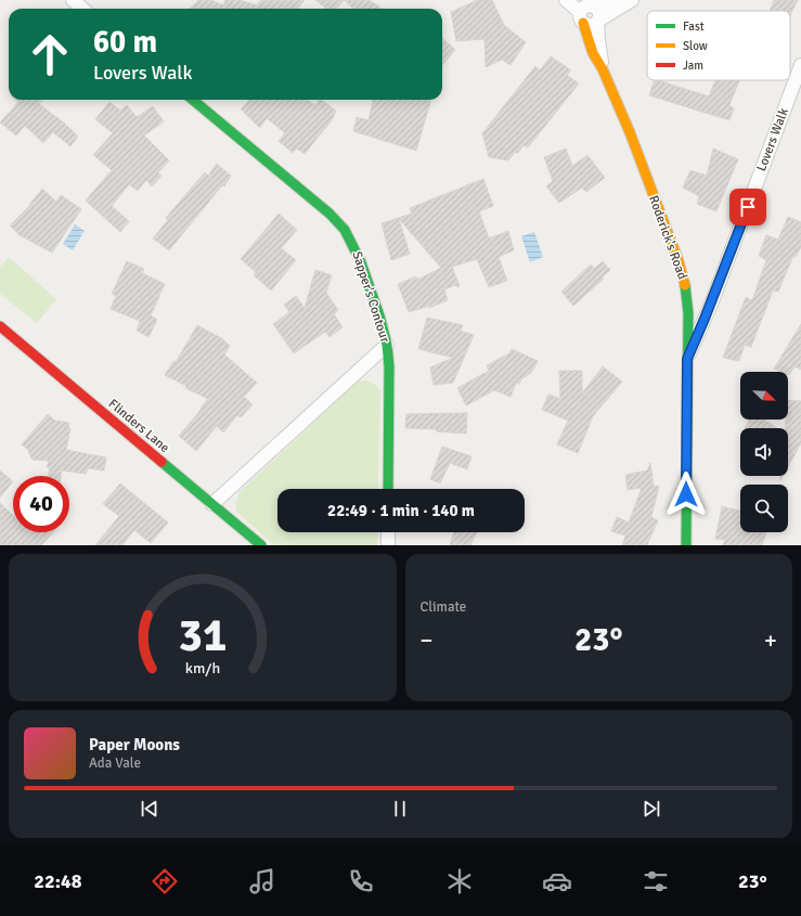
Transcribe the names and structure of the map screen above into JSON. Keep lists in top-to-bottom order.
{
  "streets": {
    "street": [
      "Lovers Walk",
      "Roderick's Road",
      "Sapper's Contour",
      "Flinders Lane"
    ]
  },
  "crossings": [
    ["Lovers Walk", "Roderick's Road"]
  ],
  "legend": ["Fast", "Slow", "Jam"],
  "north": "bottom right",
  "page": {
    "turn": ["60 m", "Lovers Walk"],
    "limit": "40",
    "trip": "22:49 · 1 min · 140 m",
    "tile": "Climate",
    "heat": ["−", "23°", "+"],
    "song": ["Paper Moons", "Ada Vale"],
    "tabs": ["22:48", "23°"],
    "gauge": ["31", "km/h"]
  }
}
